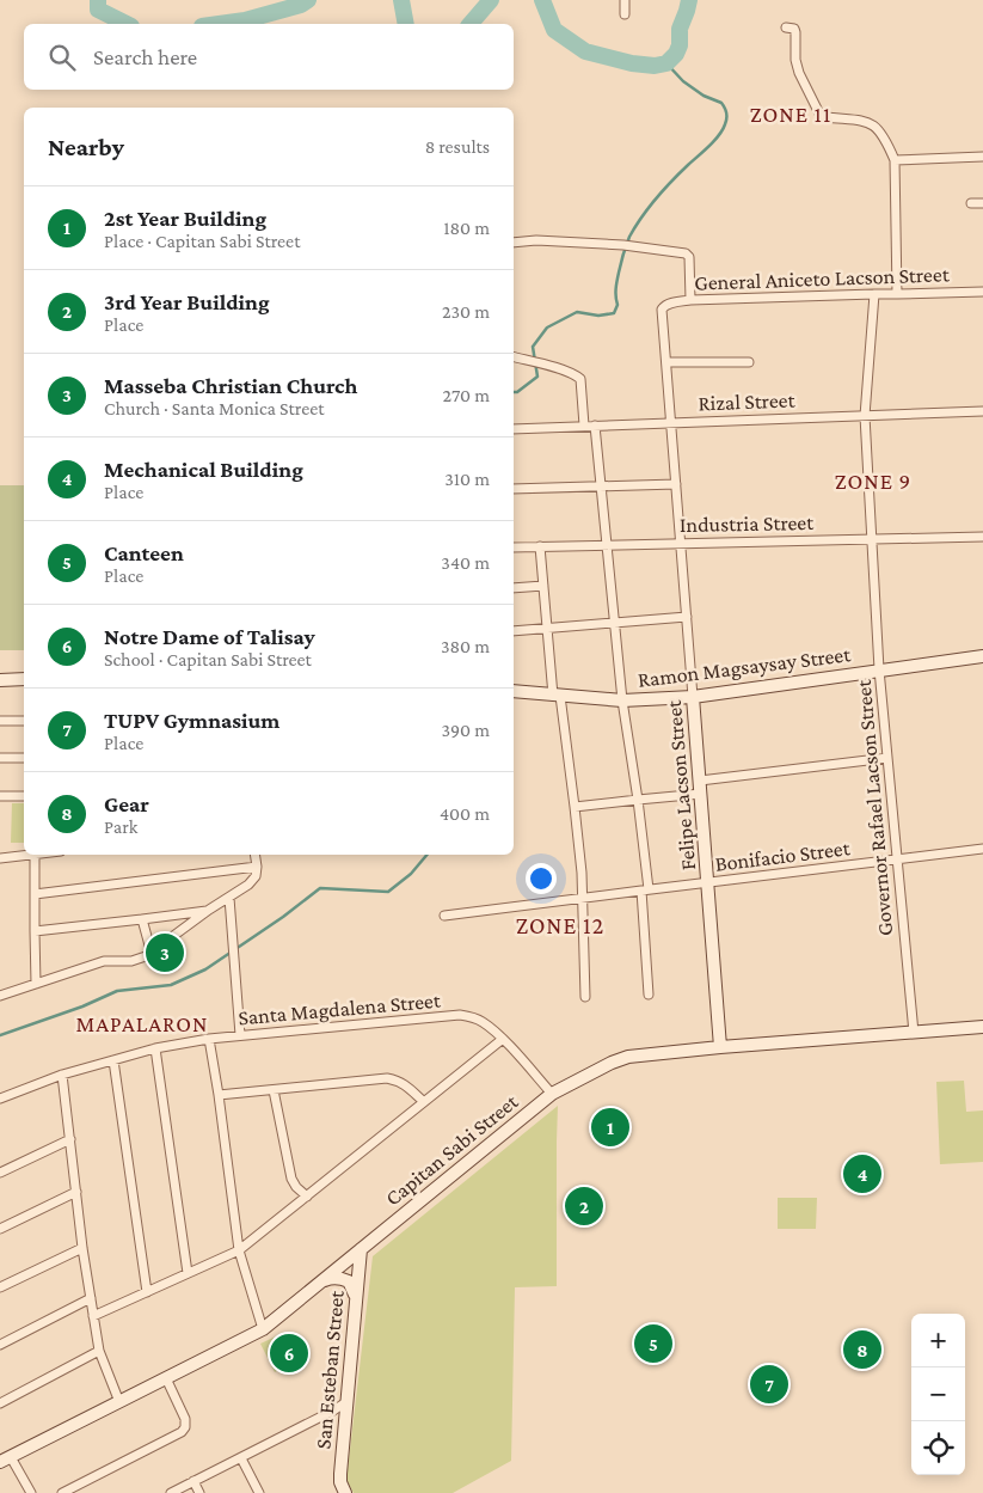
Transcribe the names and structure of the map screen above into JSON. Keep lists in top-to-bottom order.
{
  "streets": {
    "street": [
      "General Aniceto Lacson Street",
      "Rizal Street",
      "Industria Street",
      "Ramon Magsaysay Street",
      "Felipe Lacson Street",
      "Governor Rafael Lacson Street",
      "Bonifacio Street",
      "Santa Magdalena Street",
      "Capitan Sabi Street",
      "San Esteban Street"
    ]
  },
  "crossings": [
    ["General Aniceto Lacson Street", "Felipe Lacson Street"],
    ["General Aniceto Lacson Street", "Governor Rafael Lacson Street"],
    ["Rizal Street", "Felipe Lacson Street"],
    ["Rizal Street", "Governor Rafael Lacson Street"],
    ["Industria Street", "Felipe Lacson Street"],
    ["Industria Street", "Governor Rafael Lacson Street"],
    ["Ramon Magsaysay Street", "Felipe Lacson Street"],
    ["Ramon Magsaysay Street", "Governor Rafael Lacson Street"],
    ["Felipe Lacson Street", "Bonifacio Street"],
    ["Felipe Lacson Street", "Capitan Sabi Street"],
    ["Governor Rafael Lacson Street", "Bonifacio Street"],
    ["Governor Rafael Lacson Street", "Capitan Sabi Street"],
    ["Santa Magdalena Street", "Capitan Sabi Street"],
    ["Capitan Sabi Street", "San Esteban Street"]
  ],
  "districts": [
    "ZONE 11",
    "ZONE 9",
    "ZONE 12",
    "MAPALARON"
  ],
  "page": {
    "search": "Search here",
    "heading": ["Nearby", "8 results"],
    "list": [
      {
        "mark": "1",
        "name": "2st Year Building",
        "note": "Place · Capitan Sabi Street",
        "value": "180 m"
      },
      {
        "mark": "2",
        "name": "3rd Year Building",
        "note": "Place",
        "value": "230 m"
      },
      {
        "mark": "3",
        "name": "Masseba Christian Church",
        "note": "Church · Santa Monica Street",
        "value": "270 m"
      },
      {
        "mark": "4",
        "name": "Mechanical Building",
        "note": "Place",
        "value": "310 m"
      },
      {
        "mark": "5",
        "name": "Canteen",
        "note": "Place",
        "value": "340 m"
      },
      {
        "mark": "6",
        "name": "Notre Dame of Talisay",
        "note": "School · Capitan Sabi Street",
        "value": "380 m"
      },
      {
        "mark": "7",
        "name": "TUPV Gymnasium",
        "note": "Place",
        "value": "390 m"
      },
      {
        "mark": "8",
        "name": "Gear",
        "note": "Park",
        "value": "400 m"
      }
    ],
    "pins": [
      "3",
      "1",
      "4",
      "2",
      "5",
      "8",
      "6",
      "7"
    ],
    "map_buttons": ["+", "−"]
  }
}
